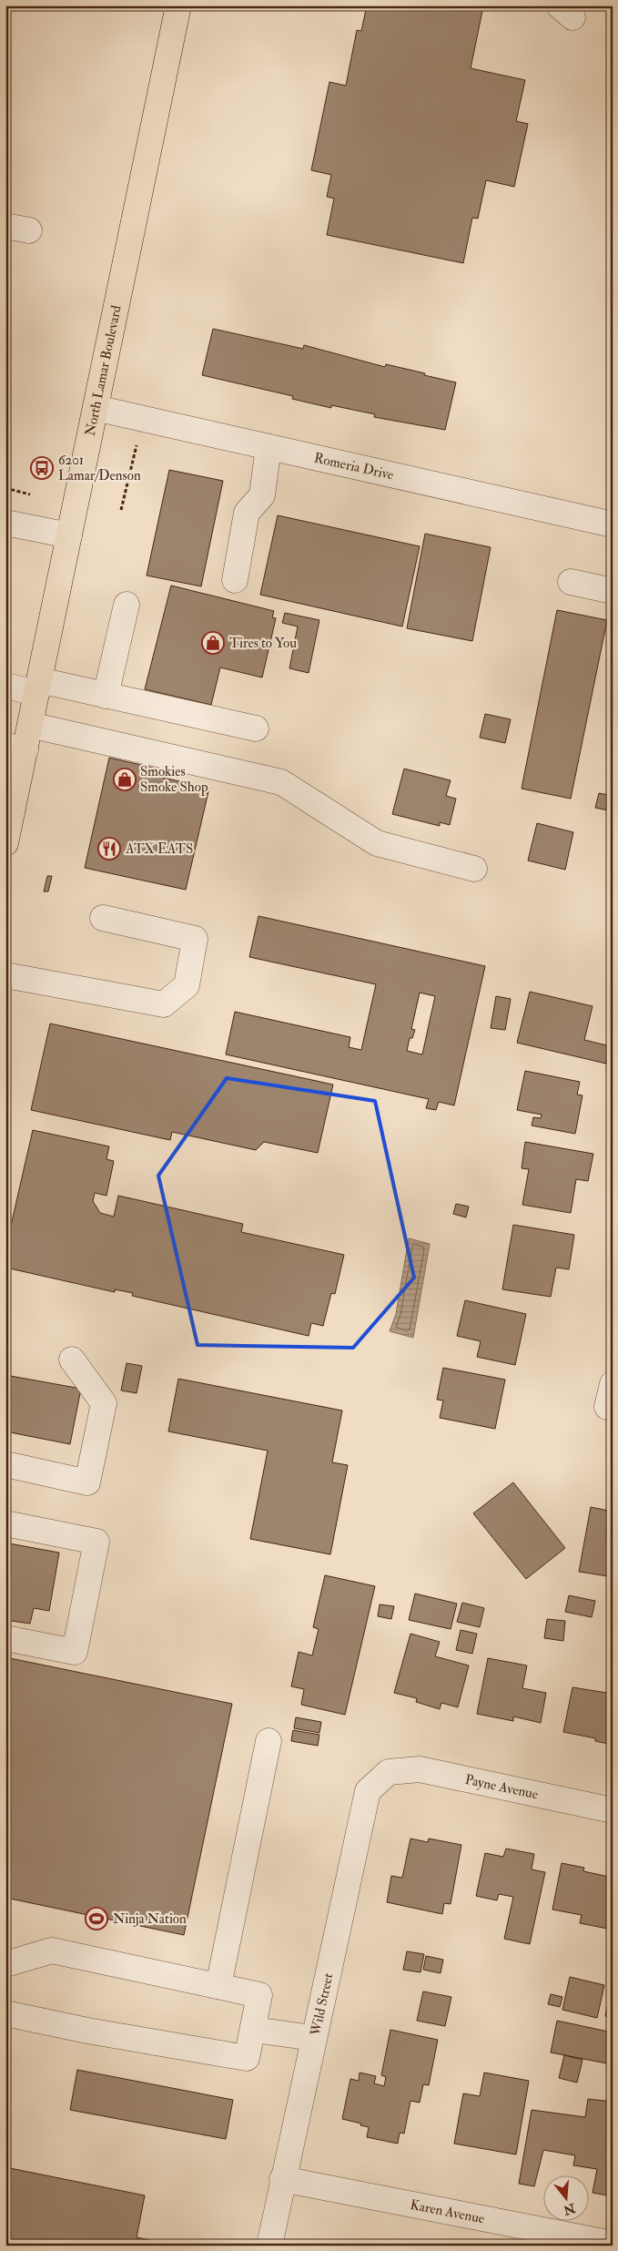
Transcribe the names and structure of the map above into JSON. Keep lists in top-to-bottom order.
{
  "streets": {
    "main road": ["North Lamar Boulevard"],
    "street": [
      "Romeria Drive",
      "Payne Avenue",
      "Wild Street",
      "Karen Avenue"
    ]
  },
  "crossings": [
    ["North Lamar Boulevard", "Romeria Drive"],
    ["Payne Avenue", "Wild Street"],
    ["Wild Street", "Karen Avenue"]
  ],
  "places": {
    "bus stop": ["6201 Lamar/Denson"],
    "shop": ["Tires to You", "Smokies Smoke Shop"],
    "restaurant": ["ATX EATS"],
    "sports": ["Ninja Nation"]
  },
  "north": "bottom"
}
